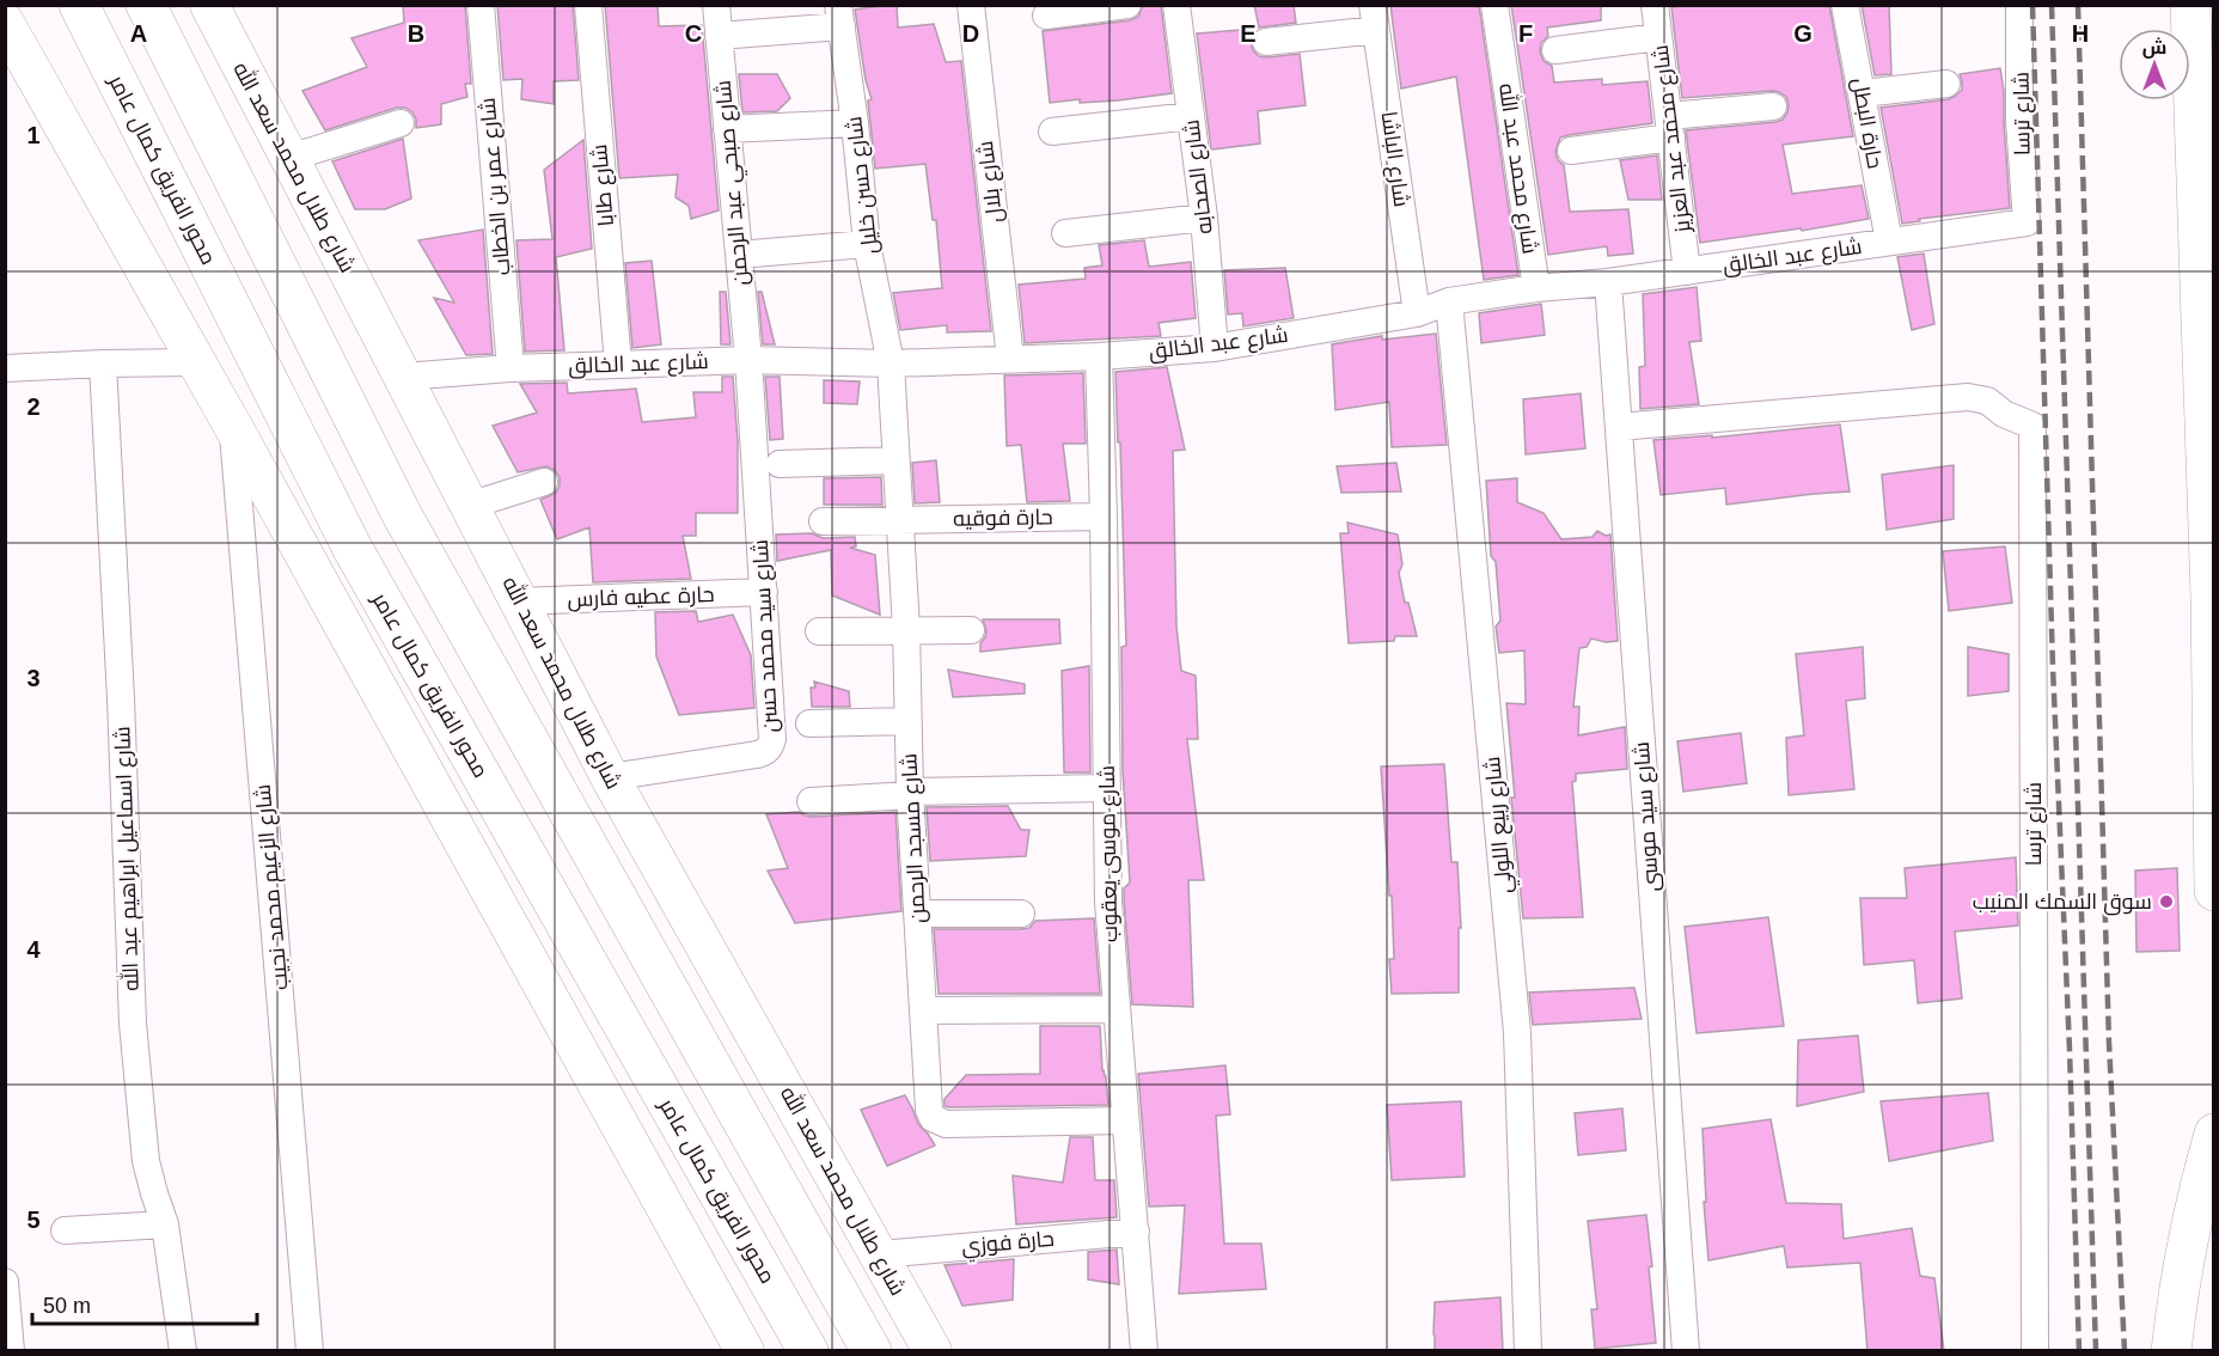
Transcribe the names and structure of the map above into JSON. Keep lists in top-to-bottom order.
{
  "streets": {
    "highway": ["محور الفريق كمال عامر"],
    "main road": ["شارع طلال محمد سعد الله"],
    "street": [
      "شارع ترسا",
      "حارة البطل",
      "شارع محمد عبد العزيز",
      "شارع الباشا",
      "شارع محمد عبد الله",
      "شارع الصحابه",
      "شارع بلال",
      "شارع صبحي عبد الرحمن",
      "شارع طابا",
      "شارع حسن خليل",
      "شارع عمر بن الخطاب",
      "شارع عبد الخالق",
      "حارة فوقيه",
      "حارة عطيه فارس",
      "شارع سيد محمد حسن",
      "شارع سيد موسى",
      "شارع ربيع اللولي",
      "شارع مسجد الرحمن",
      "شارع موسى يعقوب",
      "شارع اسماعيل ابراهيم عبد الله",
      "شارع الزعيم محمد نجيب",
      "حارة فوزي"
    ]
  },
  "crossings": [
    ["شارع ترسا", "شارع عبد الخالق"],
    ["شارع ترسا", "شارع سيد موسى"],
    ["حارة البطل", "شارع عبد الخالق"],
    ["شارع محمد عبد العزيز", "شارع عبد الخالق"],
    ["شارع الباشا", "شارع عبد الخالق"],
    ["شارع طلال محمد سعد الله", "شارع عبد الخالق"],
    ["شارع طلال محمد سعد الله", "حارة عطيه فارس"],
    ["شارع طلال محمد سعد الله", "شارع سيد محمد حسن"],
    ["شارع طلال محمد سعد الله", "حارة فوزي"],
    ["شارع محمد عبد الله", "شارع عبد الخالق"],
    ["شارع الصحابه", "شارع عبد الخالق"],
    ["شارع بلال", "شارع عبد الخالق"],
    ["شارع صبحي عبد الرحمن", "شارع عبد الخالق"],
    ["شارع صبحي عبد الرحمن", "شارع سيد محمد حسن"],
    ["شارع طابا", "شارع عبد الخالق"],
    ["شارع حسن خليل", "شارع عبد الخالق"],
    ["شارع حسن خليل", "شارع مسجد الرحمن"],
    ["شارع عمر بن الخطاب", "شارع عبد الخالق"],
    ["شارع عبد الخالق", "شارع سيد محمد حسن"],
    ["شارع عبد الخالق", "شارع سيد موسى"],
    ["شارع عبد الخالق", "شارع ربيع اللولي"],
    ["شارع عبد الخالق", "شارع مسجد الرحمن"],
    ["شارع عبد الخالق", "شارع موسى يعقوب"],
    ["حارة فوقيه", "شارع مسجد الرحمن"],
    ["حارة فوقيه", "شارع موسى يعقوب"],
    ["حارة عطيه فارس", "شارع سيد محمد حسن"],
    ["شارع مسجد الرحمن", "شارع موسى يعقوب"],
    ["شارع موسى يعقوب", "حارة فوزي"]
  ],
  "places": ["سوق السمك المنيب"],
  "scale_bar": "50 m",
  "north": "top",
  "grid": {
    "columns": [
      "A",
      "B",
      "C",
      "D",
      "E",
      "F",
      "G",
      "H"
    ],
    "rows": [
      "1",
      "2",
      "3",
      "4",
      "5"
    ]
  }
}
